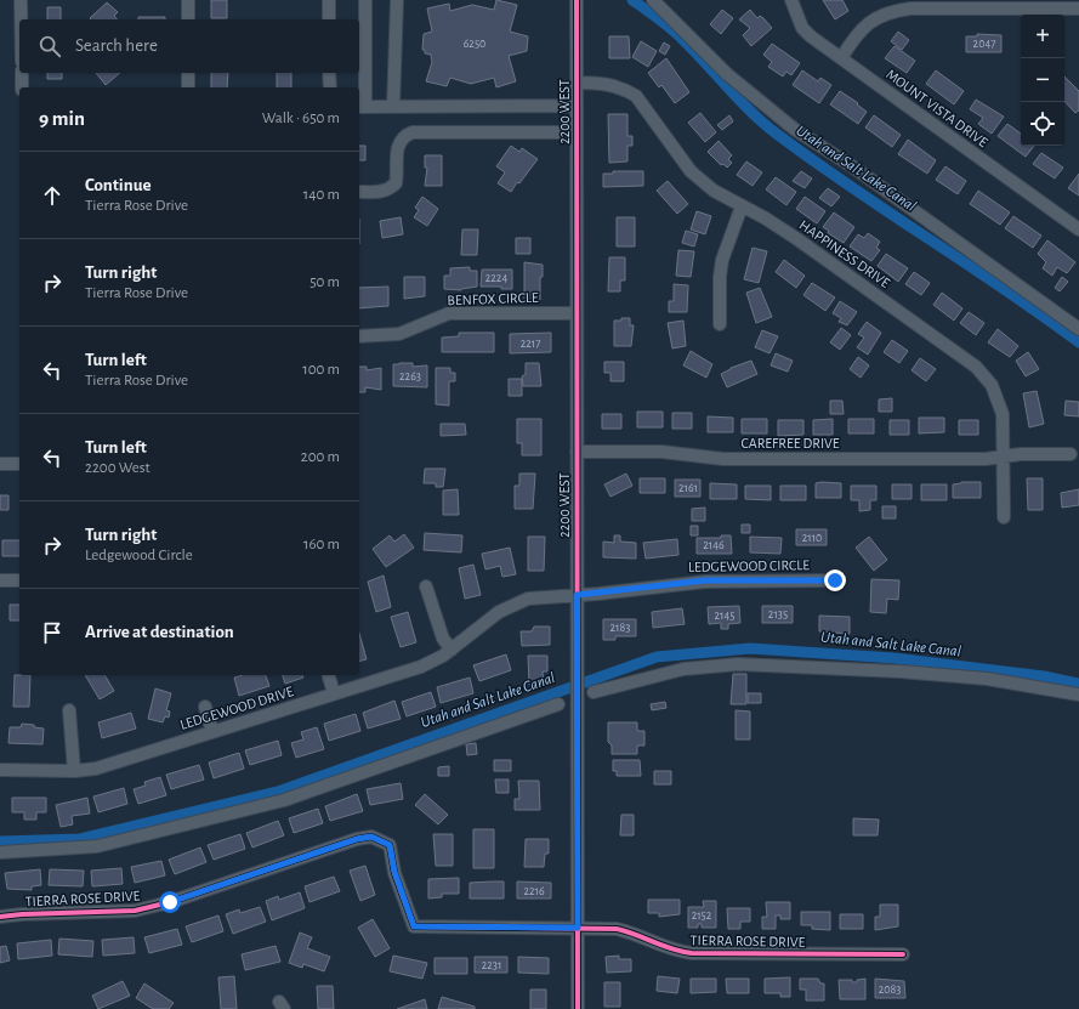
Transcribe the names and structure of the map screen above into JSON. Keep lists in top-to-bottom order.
{
  "streets": {
    "street": [
      "MOUNT VISTA DRIVE",
      "2200 WEST",
      "HAPPINESS DRIVE",
      "BENFOX CIRCLE",
      "CAREFREE DRIVE",
      "LEDGEWOOD CIRCLE",
      "LEDGEWOOD DRIVE",
      "TIERRA ROSE DRIVE"
    ]
  },
  "crossings": [
    ["2200 WEST", "HAPPINESS DRIVE"],
    ["2200 WEST", "BENFOX CIRCLE"],
    ["2200 WEST", "CAREFREE DRIVE"],
    ["2200 WEST", "LEDGEWOOD CIRCLE"],
    ["2200 WEST", "LEDGEWOOD DRIVE"],
    ["2200 WEST", "TIERRA ROSE DRIVE"],
    ["HAPPINESS DRIVE", "CAREFREE DRIVE"],
    ["LEDGEWOOD CIRCLE", "LEDGEWOOD DRIVE"]
  ],
  "water": ["Utah and Salt Lake Canal"],
  "house_numbers": [
    "6250",
    "2047",
    "2224",
    "2217",
    "2263",
    "2161",
    "2110",
    "2146",
    "2135",
    "2145",
    "2183",
    "2216",
    "2152",
    "2231",
    "2083"
  ],
  "page": {
    "map_buttons": ["+", "−"],
    "search": "Search here",
    "heading": ["9 min", "Walk · 650 m"],
    "list": [
      ["Continue", "Tierra Rose Drive", "140 m"],
      ["Turn right", "Tierra Rose Drive", "50 m"],
      ["Turn left", "Tierra Rose Drive", "100 m"],
      ["Turn left", "2200 West", "200 m"],
      ["Turn right", "Ledgewood Circle", "160 m"],
      "Arrive at destination"
    ]
  }
}
